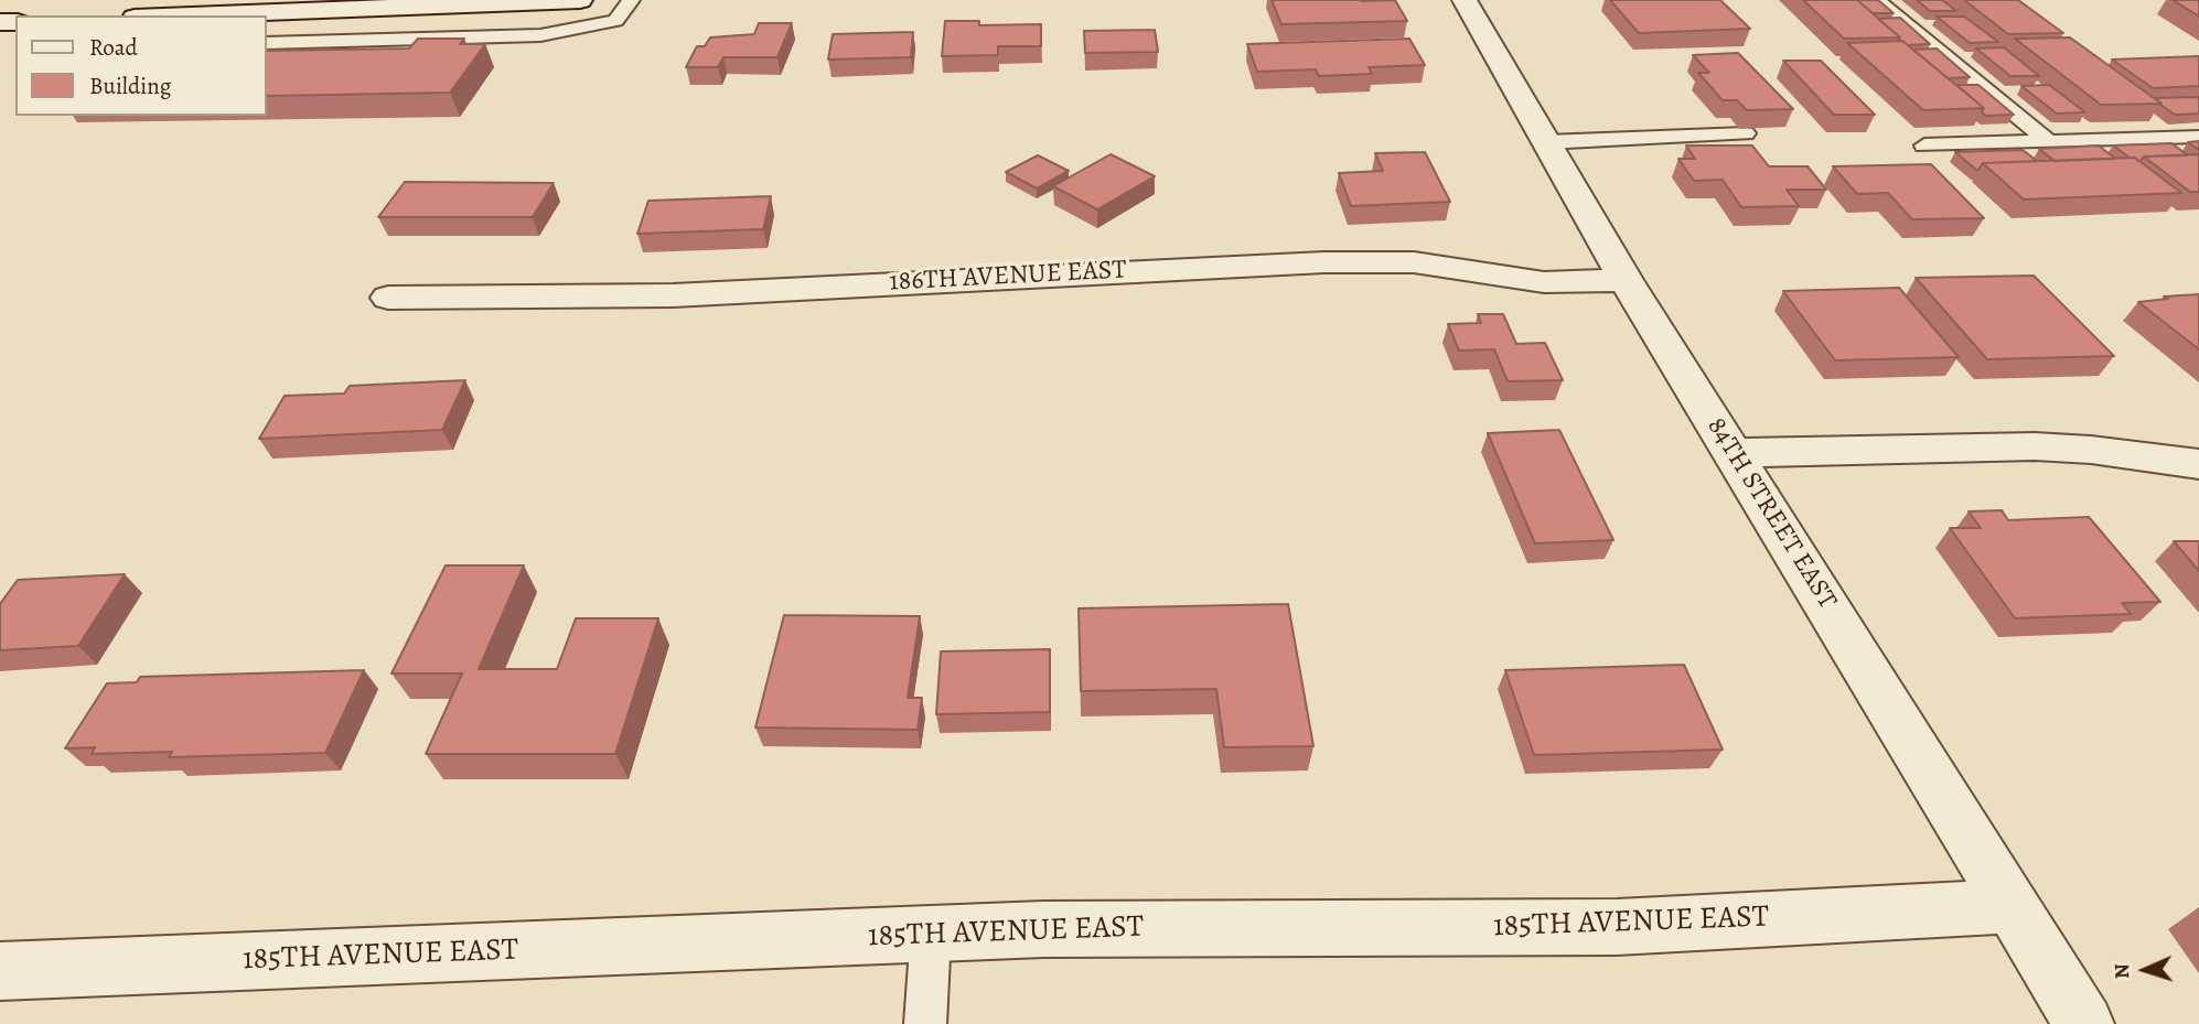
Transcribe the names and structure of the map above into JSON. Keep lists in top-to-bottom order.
{
  "streets": {
    "street": ["186TH AVENUE EAST", "84TH STREET EAST", "185TH AVENUE EAST"]
  },
  "crossings": [
    ["186TH AVENUE EAST", "84TH STREET EAST"],
    ["84TH STREET EAST", "185TH AVENUE EAST"]
  ],
  "legend": ["Road", "Building"],
  "north": "left"
}
